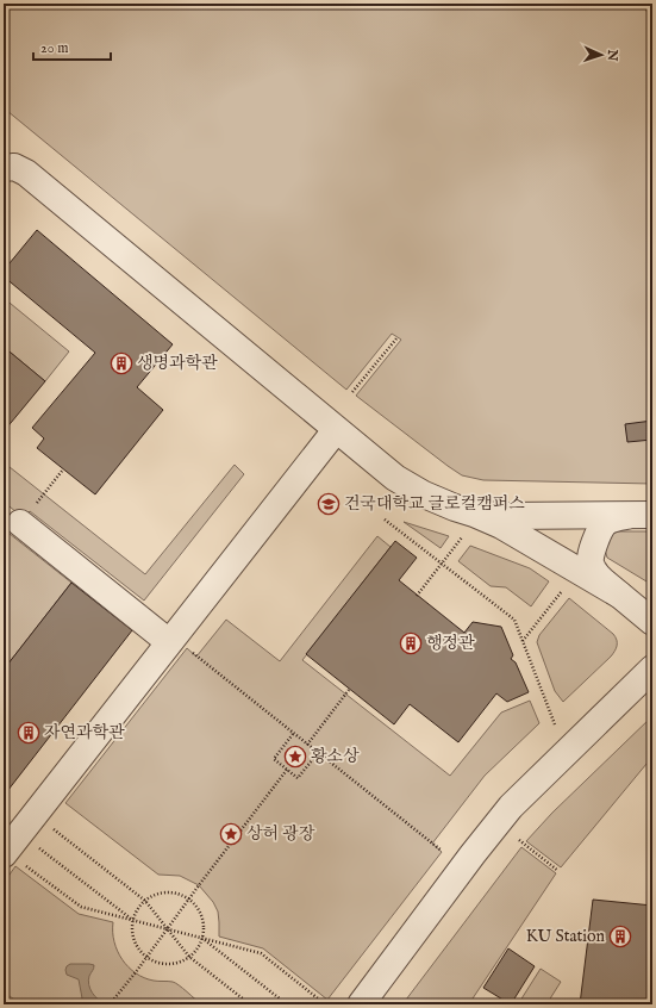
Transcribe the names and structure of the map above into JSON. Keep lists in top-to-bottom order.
{
  "places": {
    "building": [
      "생명과학관",
      "행정관",
      "자연과학관",
      "KU Station"
    ],
    "school or university": ["건국대학교 글로컬캠퍼스"],
    "place": ["황소상", "상허 광장"]
  },
  "scale_bar": "20 m",
  "north": "right"
}
